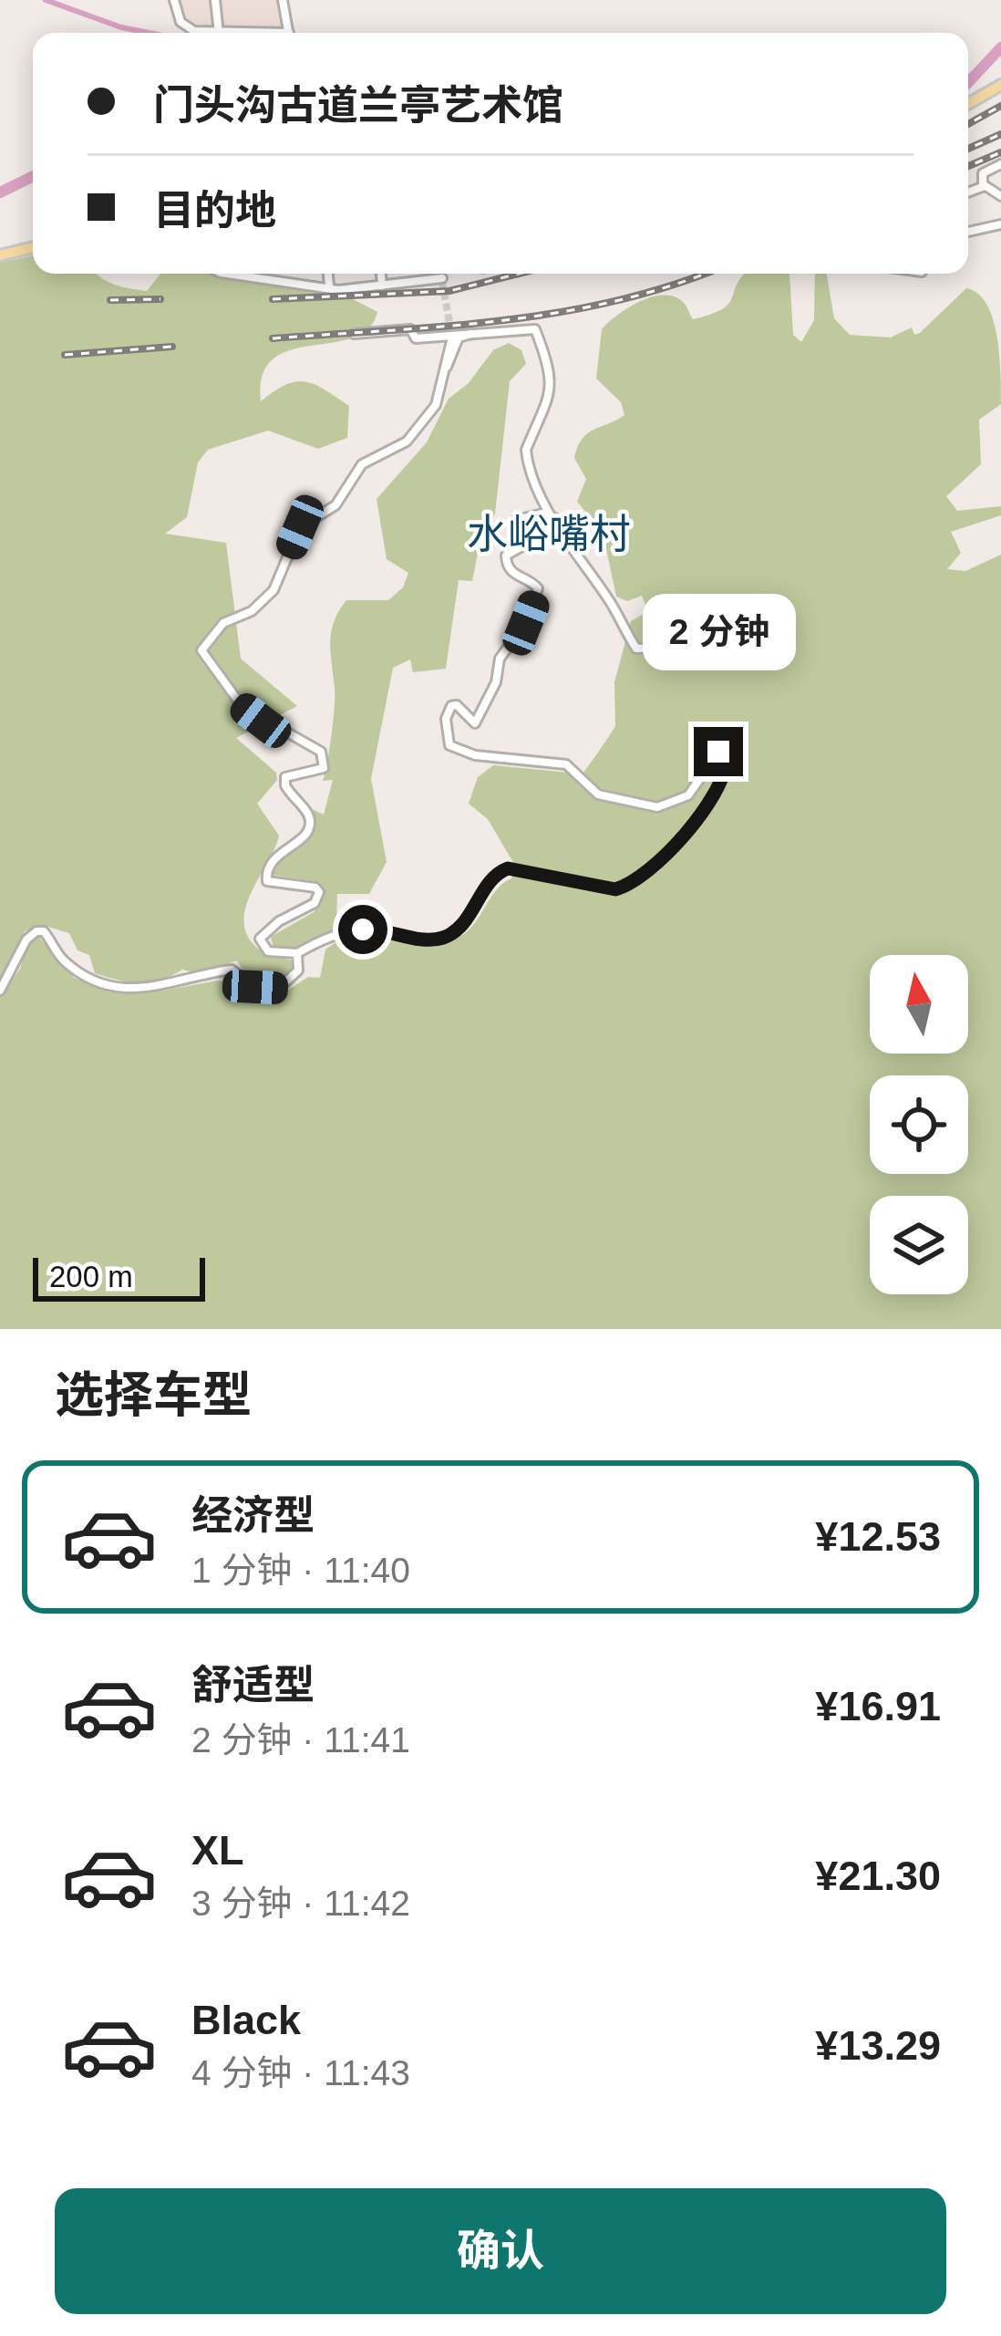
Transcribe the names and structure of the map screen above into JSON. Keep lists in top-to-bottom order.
{
  "districts": ["水峪嘴村"],
  "scale_bar": "200 m",
  "north": "top",
  "page": {
    "banner": ["门头沟古道兰亭艺术馆", "目的地"],
    "bubble": "2 分钟",
    "scale": "200 m",
    "heading": "选择车型",
    "list": [
      {
        "name": "经济型",
        "note": "1 分钟 · 11:40",
        "value": "¥12.53"
      },
      {
        "name": "舒适型",
        "note": "2 分钟 · 11:41",
        "value": "¥16.91"
      },
      {
        "name": "XL",
        "note": "3 分钟 · 11:42",
        "value": "¥21.30"
      },
      {
        "name": "Black",
        "note": "4 分钟 · 11:43",
        "value": "¥13.29"
      }
    ],
    "buttons": "确认"
  }
}
